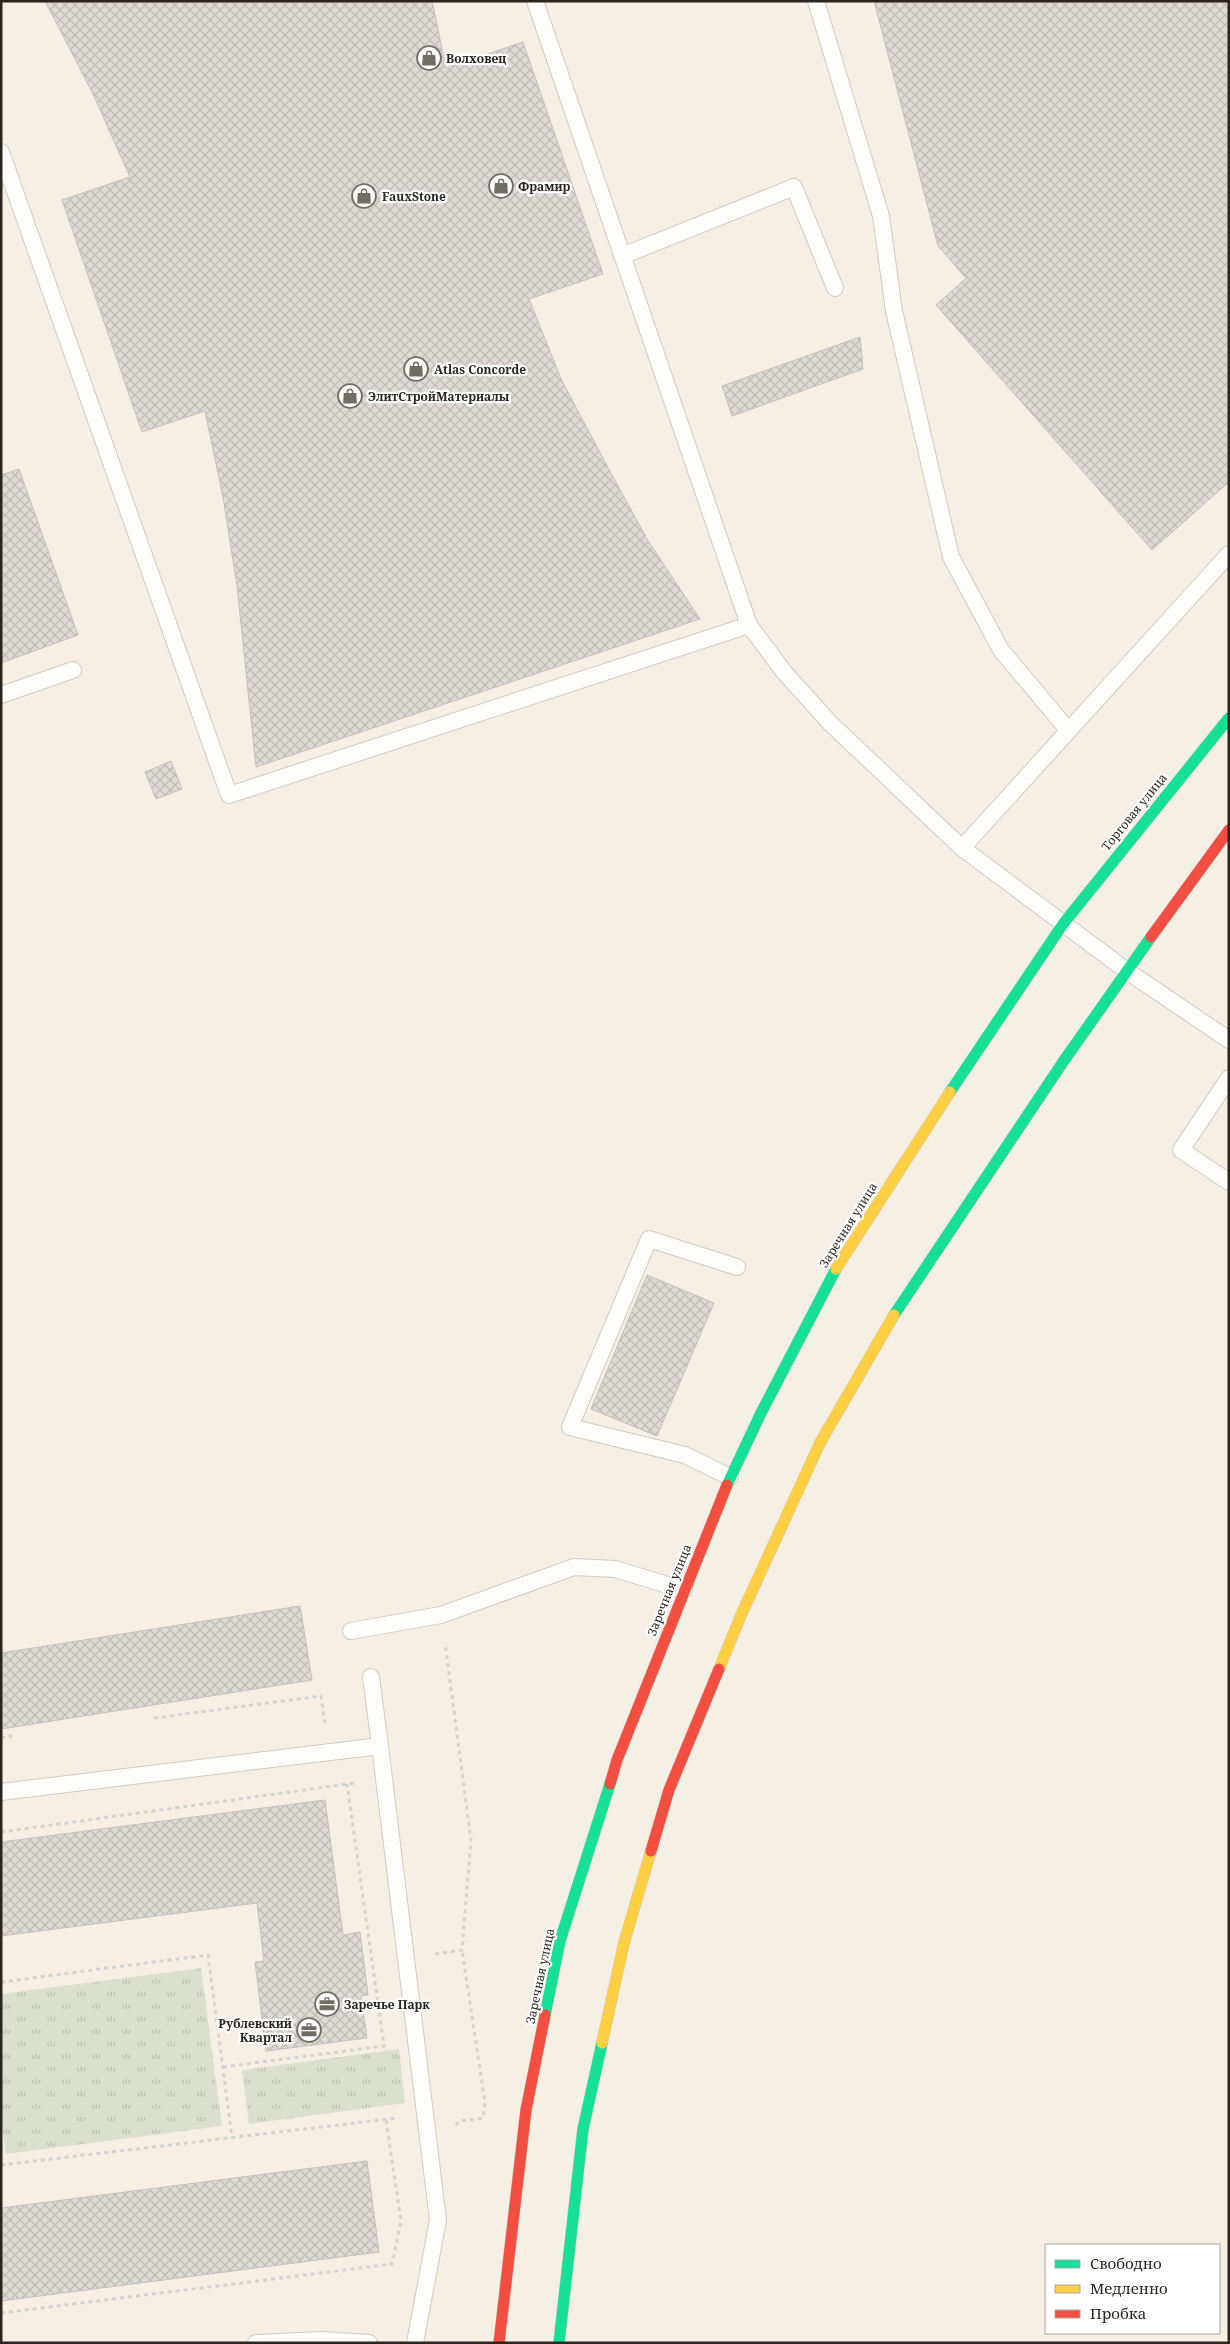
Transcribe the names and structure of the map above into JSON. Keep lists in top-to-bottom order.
{
  "streets": {
    "street": ["Торговая улица", "Заречная улица"]
  },
  "crossings": [
    ["Торговая улица", "Заречная улица"]
  ],
  "places": {
    "shop": [
      "Волховец",
      "Фрамир",
      "FauxStone",
      "Atlas Concorde",
      "ЭлитСтройМатериалы"
    ],
    "office": ["Заречье Парк", "Рублевский Квартал"]
  },
  "legend": ["Свободно", "Медленно", "Пробка"]
}
